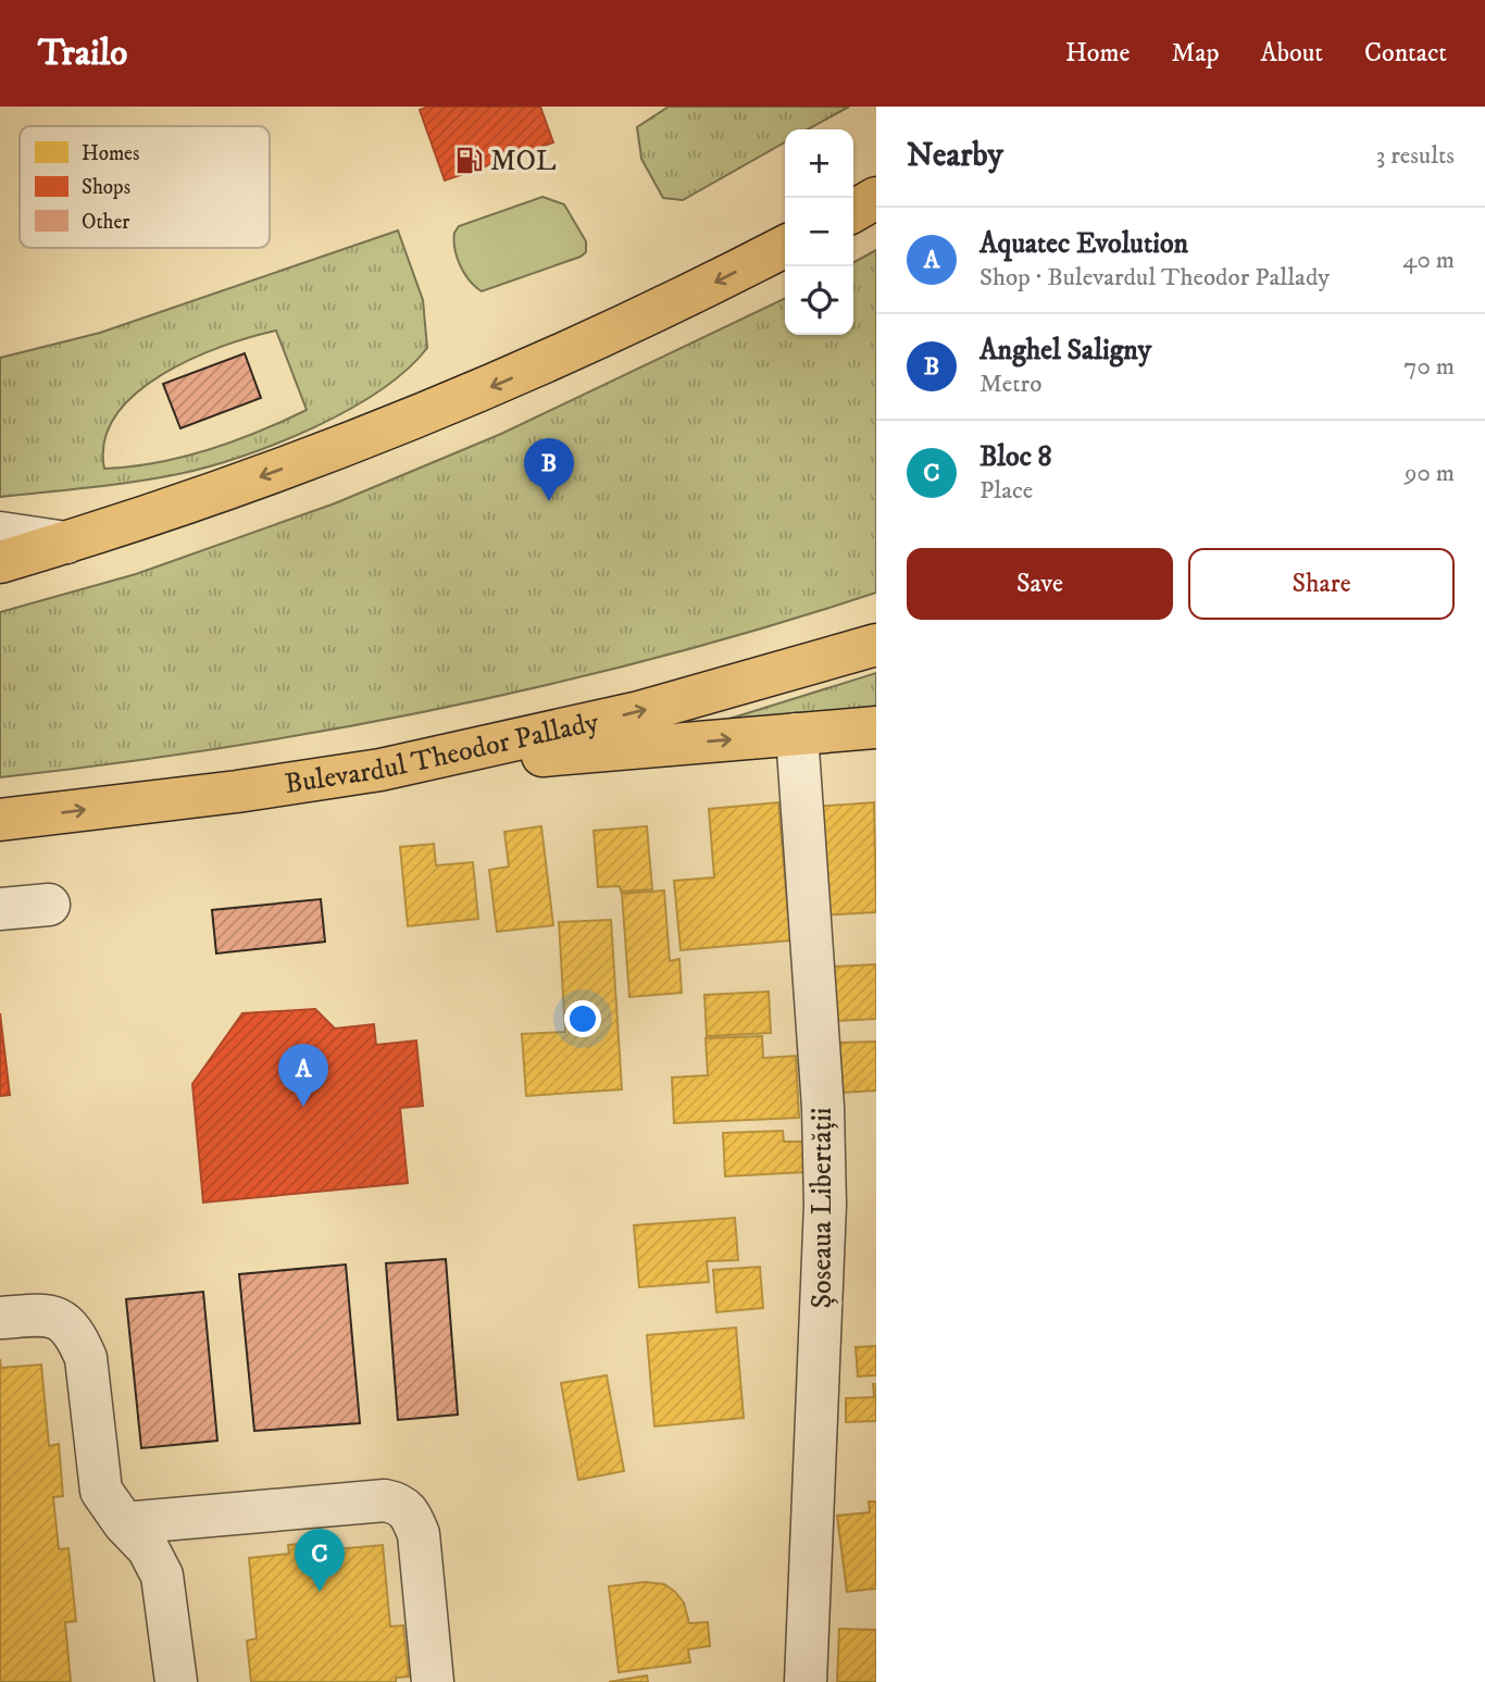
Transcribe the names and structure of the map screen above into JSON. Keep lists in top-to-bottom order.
{
  "streets": {
    "main road": ["Bulevardul Theodor Pallady"],
    "street": ["Șoseaua Libertății"]
  },
  "places": {
    "fuel station": ["MOL"]
  },
  "legend": ["Homes", "Shops", "Other"],
  "page": {
    "header": "Trailo",
    "nav": [
      "Home",
      "Map",
      "About",
      "Contact"
    ],
    "heading": ["Nearby", "3 results"],
    "map_buttons": ["+", "−"],
    "list": [
      {
        "mark": "A",
        "name": "Aquatec Evolution",
        "note": "Shop · Bulevardul Theodor Pallady",
        "value": "40 m"
      },
      {
        "mark": "B",
        "name": "Anghel Saligny",
        "note": "Metro",
        "value": "70 m"
      },
      {
        "mark": "C",
        "name": "Bloc 8",
        "note": "Place",
        "value": "90 m"
      }
    ],
    "pins": ["B", "A", "C"],
    "buttons": ["Save", "Share"]
  }
}
